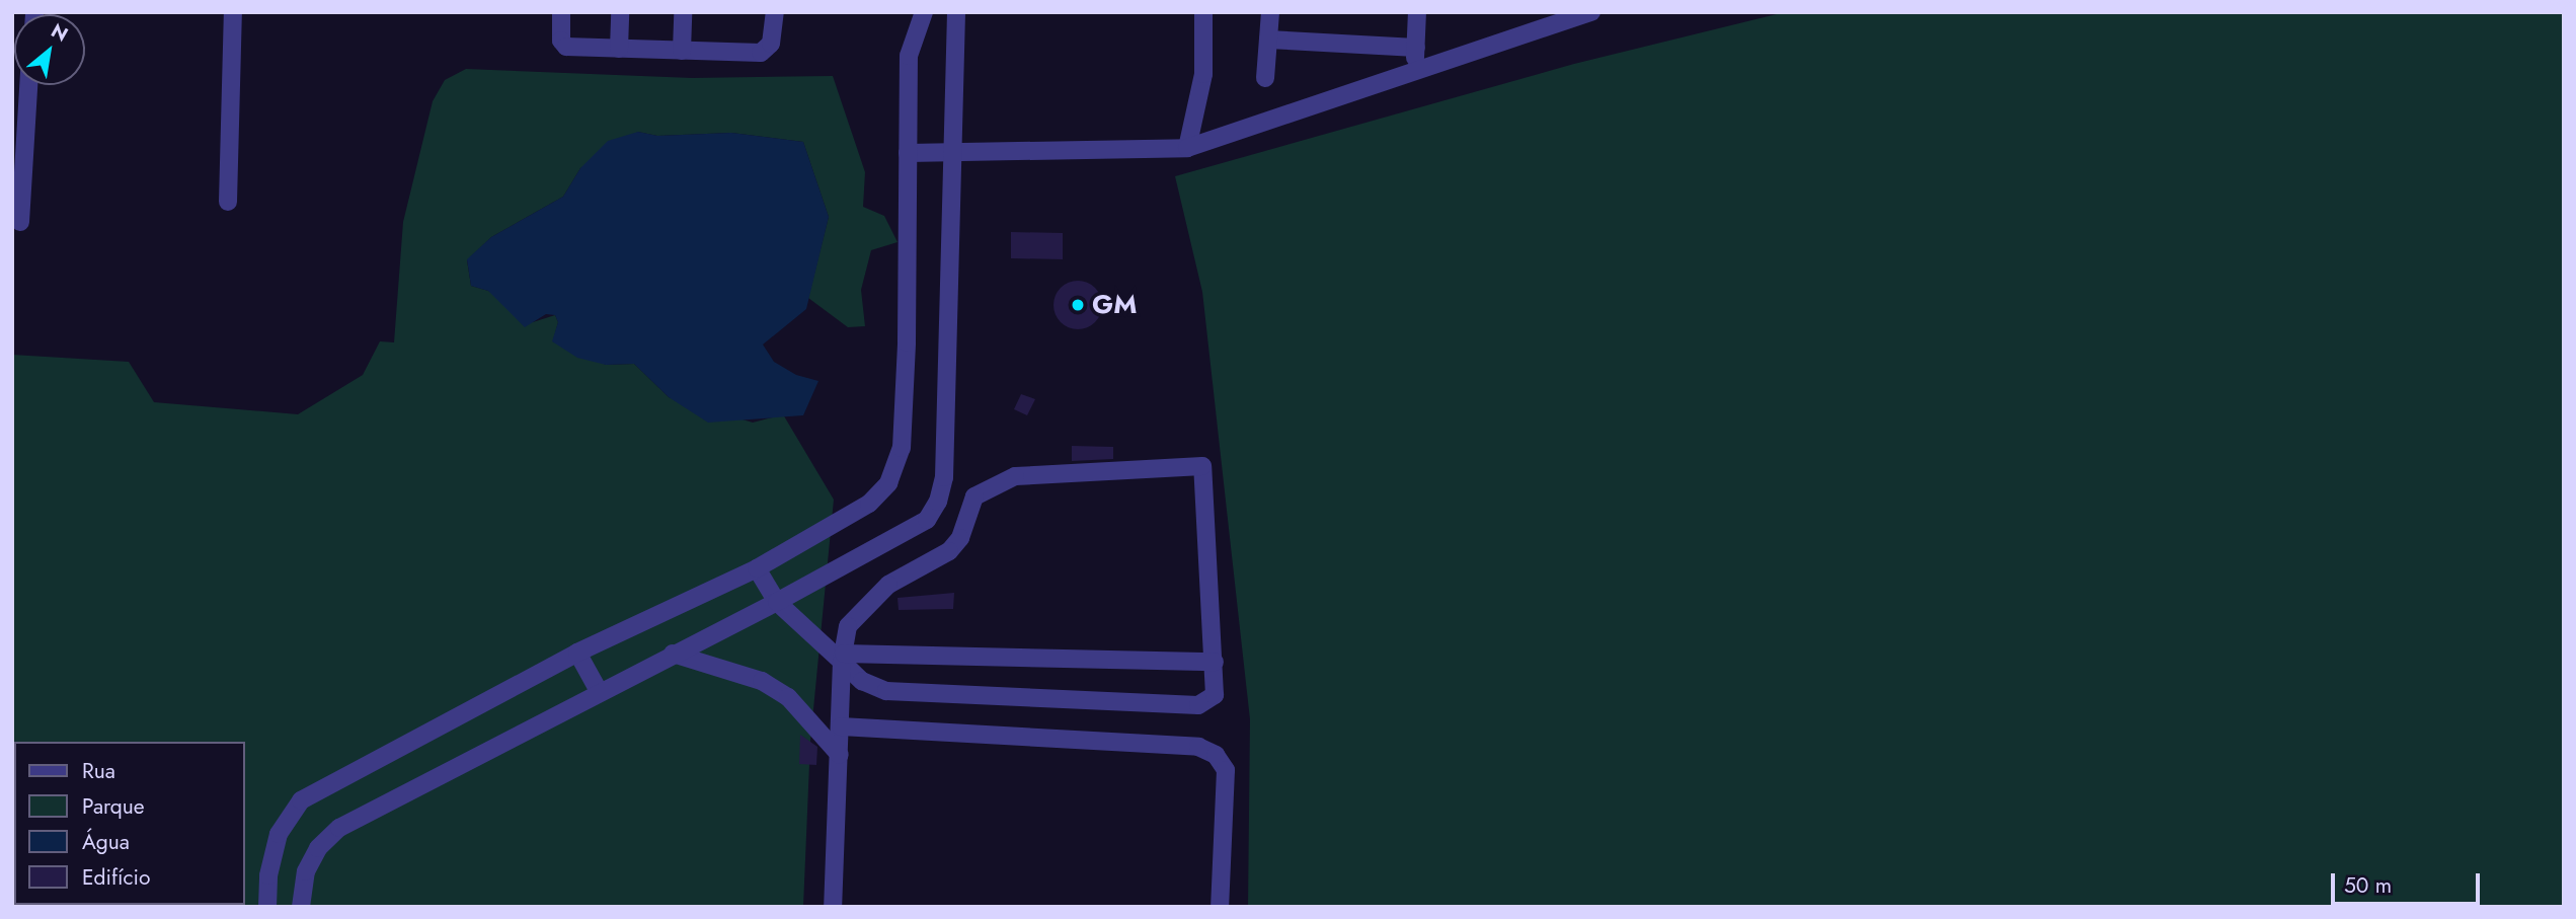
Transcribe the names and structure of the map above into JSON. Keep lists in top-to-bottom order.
{
  "places": ["GM"],
  "legend": [
    "Rua",
    "Parque",
    "Água",
    "Edifício"
  ],
  "scale_bar": "50 m",
  "north": "top right"
}
